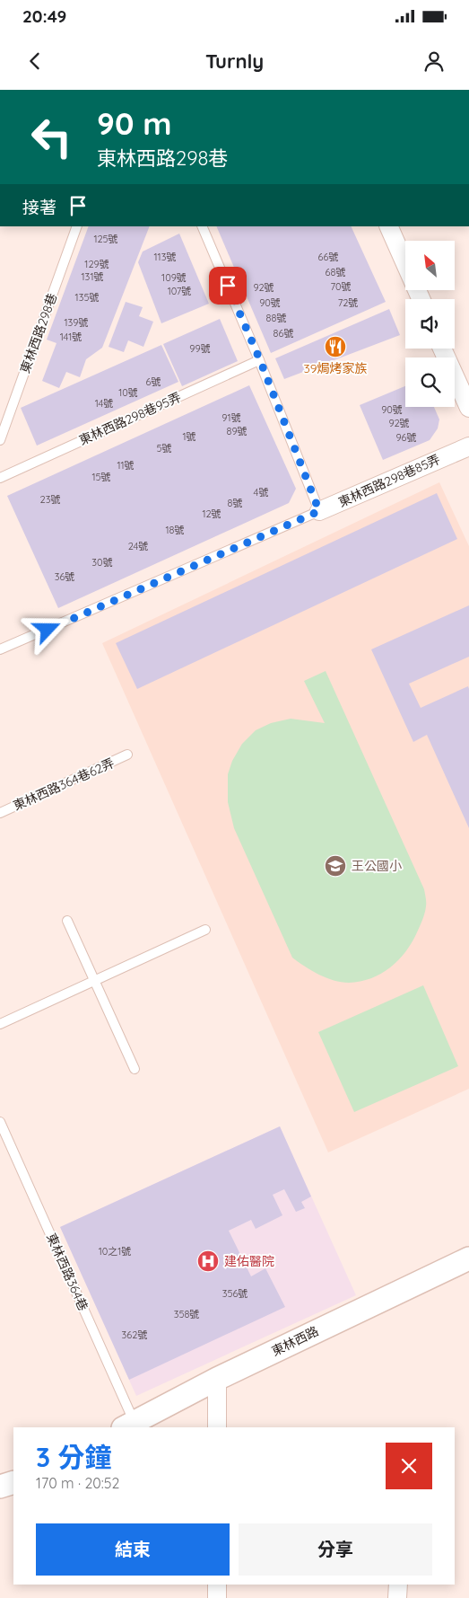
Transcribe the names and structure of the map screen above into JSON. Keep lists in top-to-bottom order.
{
  "streets": {
    "street": ["東林西路298巷85弄", "東林西路"],
    "lane": [
      "東林西路298巷",
      "東林西路298巷95弄",
      "東林西路364巷62弄",
      "東林西路364巷"
    ]
  },
  "crossings": [
    ["東林西路364巷", "東林西路"]
  ],
  "places": {
    "restaurant": ["39焗烤家族"],
    "school or university": ["王公國小"],
    "hospital": ["建佑醫院"]
  },
  "house_numbers": [
    "125號",
    "113號",
    "66號",
    "129號",
    "68號",
    "131號",
    "109號",
    "70號",
    "92號",
    "107號",
    "135號",
    "90號",
    "72號",
    "88號",
    "139號",
    "86號",
    "141號",
    "99號",
    "6號",
    "10號",
    "14號",
    "90號",
    "91號",
    "92號",
    "89號",
    "1號",
    "96號",
    "5號",
    "11號",
    "15號",
    "4號",
    "23號",
    "8號",
    "12號",
    "18號",
    "24號",
    "30號",
    "36號",
    "10之1號",
    "356號",
    "358號",
    "362號"
  ],
  "north": "top left",
  "page": {
    "status": "20:49",
    "header": "Turnly",
    "turn": ["90 m", "東林西路298巷"],
    "then": "接著",
    "heading": ["3 分鐘", "170 m · 20:52"],
    "buttons": ["結束", "分享"]
  }
}
